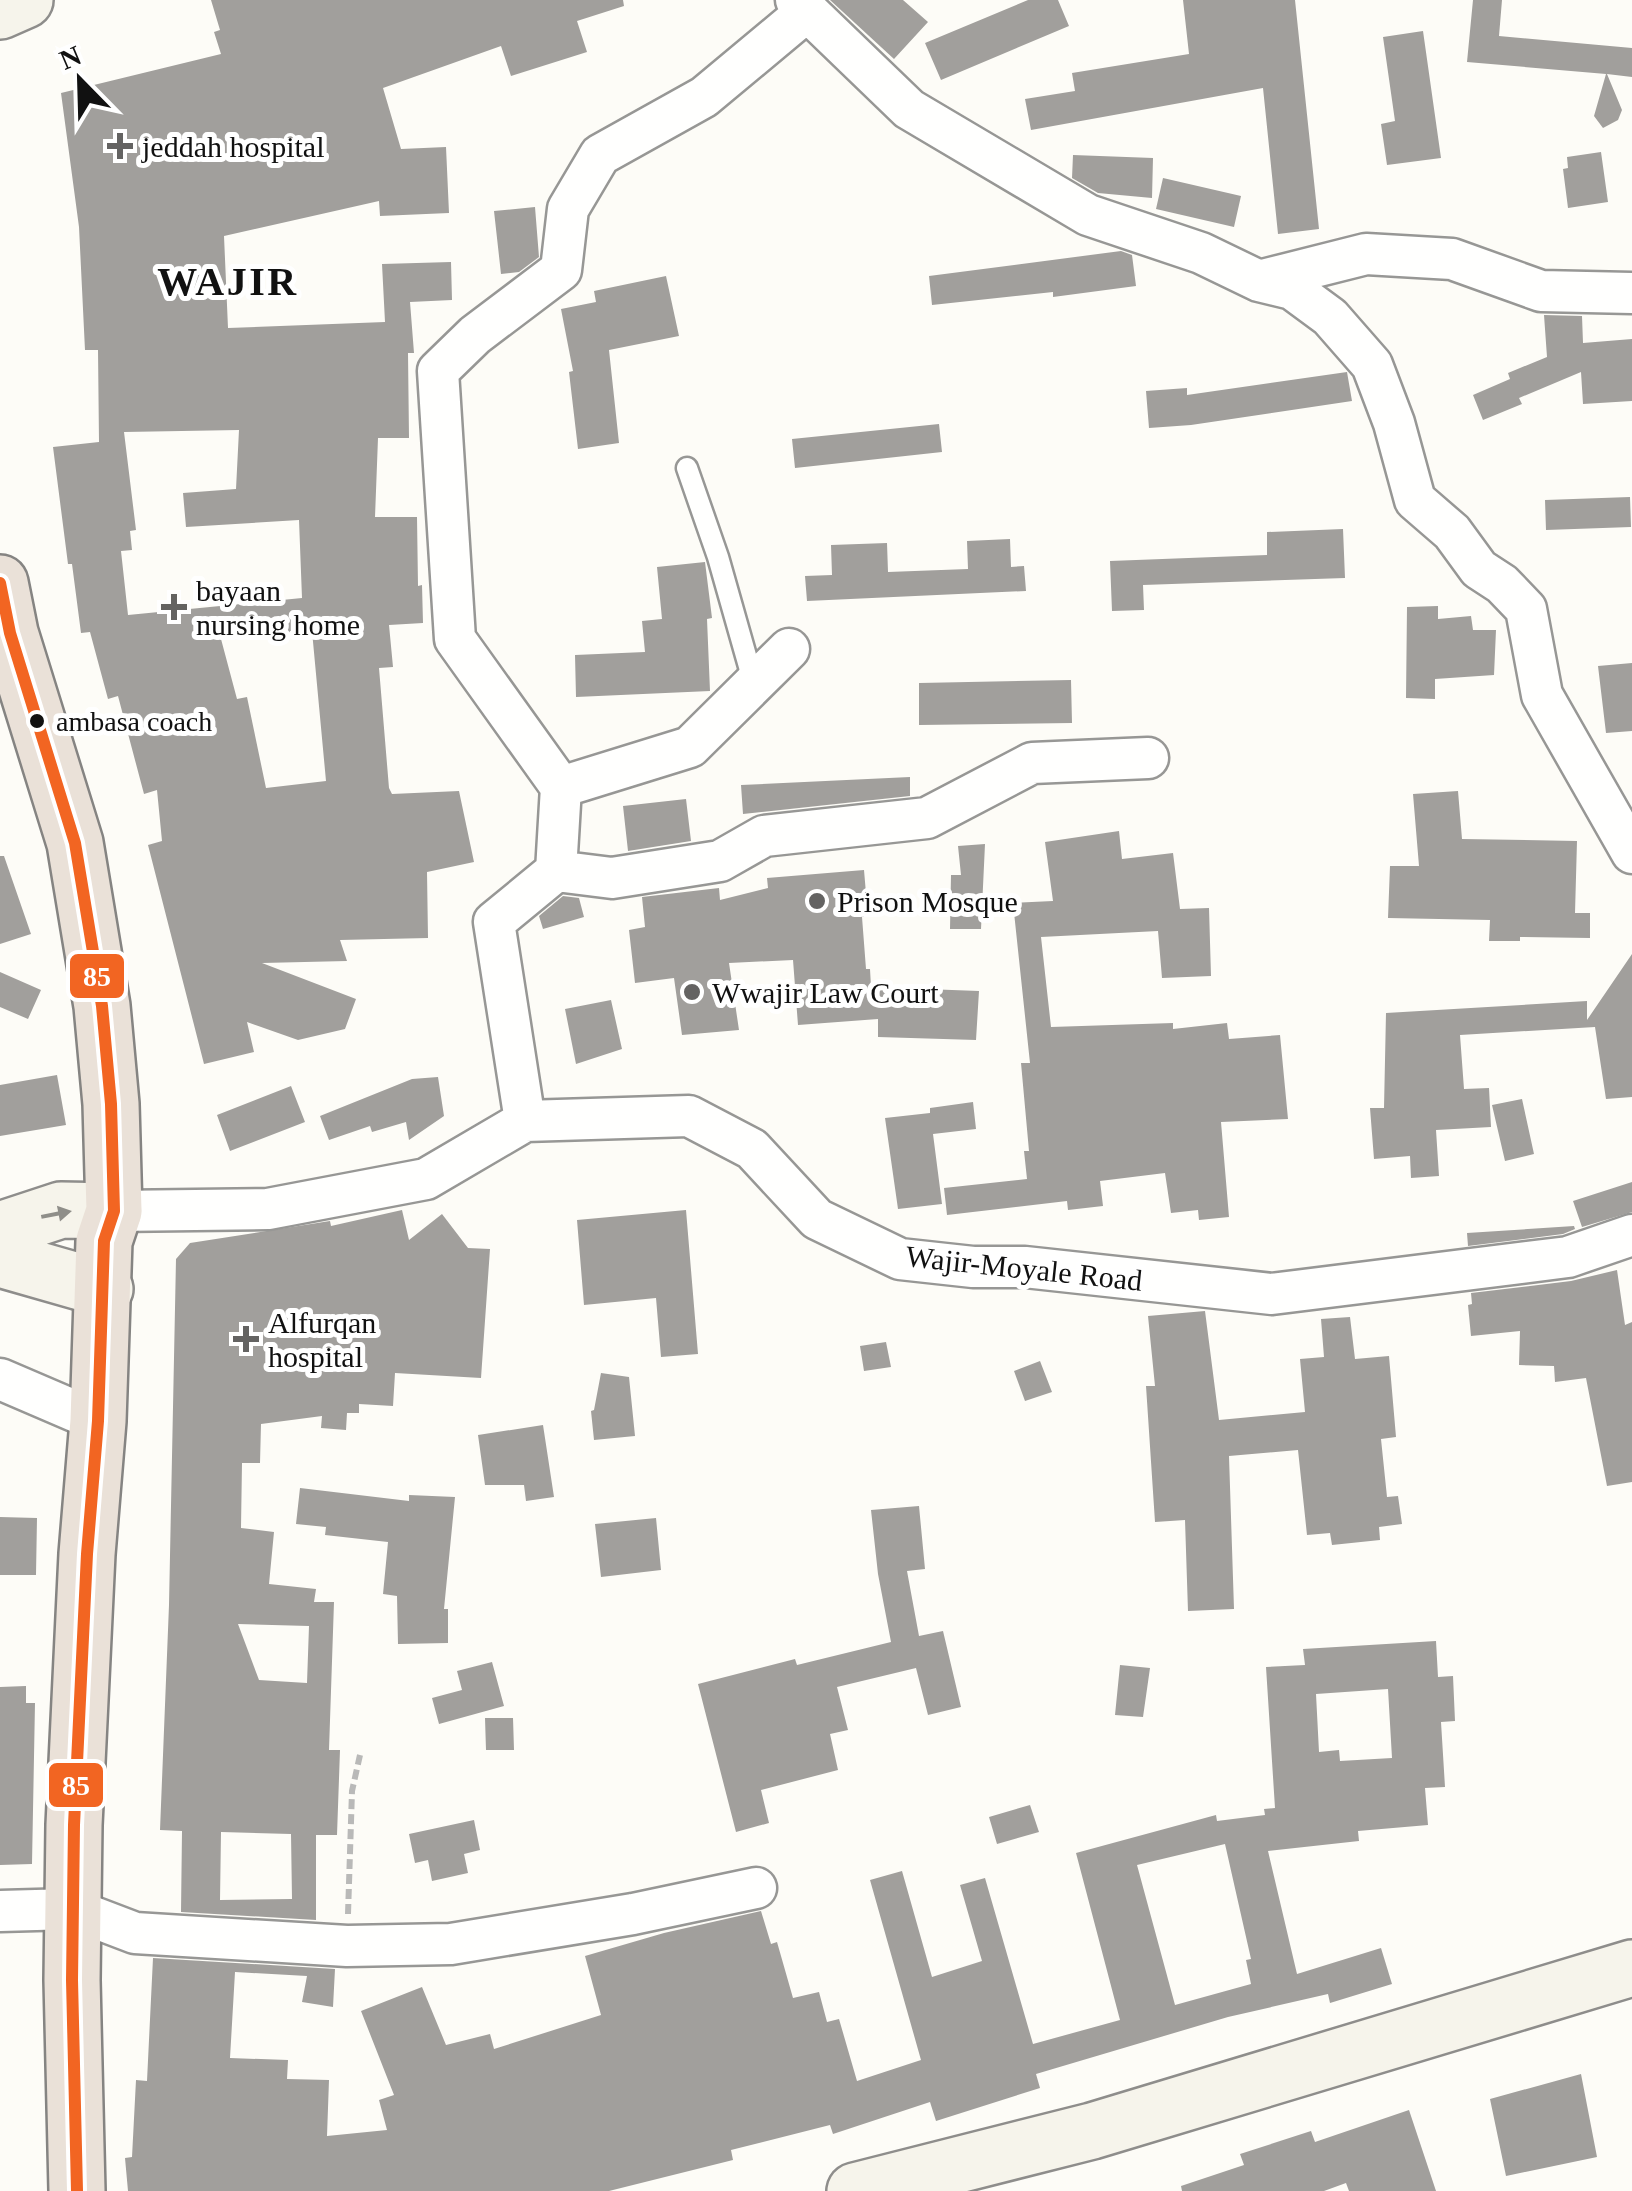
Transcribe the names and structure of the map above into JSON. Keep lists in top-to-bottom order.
{
  "streets": {
    "street": ["Wajir-Moyale Road"]
  },
  "districts": ["WAJIR"],
  "places": {
    "health": ["jeddah hospital", "bayaan nursing home", "Alfurqan hospital"],
    "other": ["ambasa coach", "Prison Mosque", "Wwajir Law Court"]
  },
  "lines": ["transit line 85"],
  "north": "top left"
}
